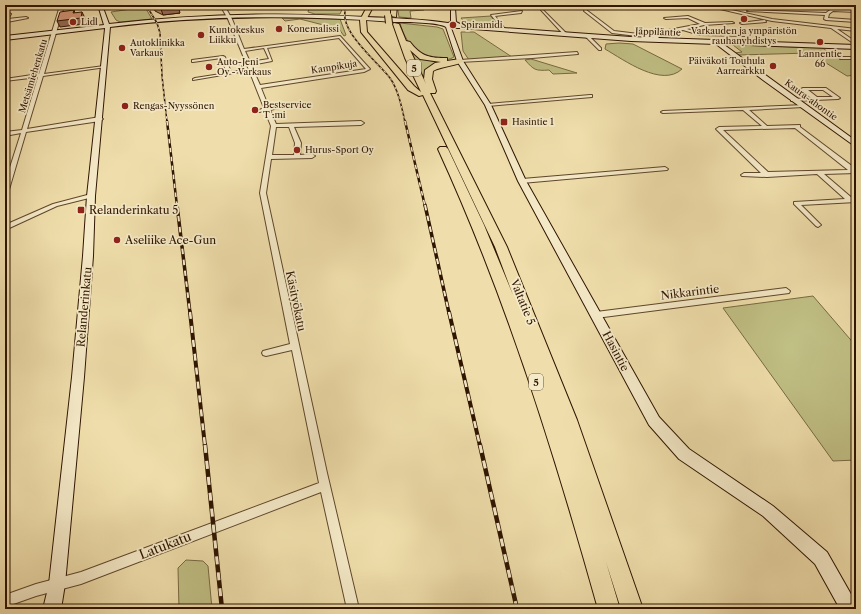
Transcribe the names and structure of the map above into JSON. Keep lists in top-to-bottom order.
{
  "streets": {
    "highway": ["5", "Valtatie 5"],
    "main road": [
      "Jäppiläntie",
      "Kaura-ahontie",
      "Relanderinkatu",
      "Hasintie"
    ],
    "street": [
      "Kampikuja",
      "Metsämiehenkatu",
      "Nikkarintie",
      "Käsityökatu",
      "Latukatu"
    ]
  },
  "crossings": [
    ["Jäppiläntie", "Kaura-ahontie"],
    ["Jäppiläntie", "Hasintie"],
    ["Kampikuja", "Käsityökatu"],
    ["Nikkarintie", "Hasintie"],
    ["Käsityökatu", "Latukatu"],
    ["Relanderinkatu", "Latukatu"]
  ],
  "places": {
    "other": [
      "Varkauden ja ympäristön rauhanyhdistys",
      "Lidl",
      "Spiramidi",
      "Konemalissi",
      "Kuntokeskus Liikku",
      "Lannentie 66",
      "Autoklinikka Varkaus",
      "Päiväkoti Touhula Aarrearkku",
      "Auto-Jeni Oy - Varkaus",
      "Rengas-Nyyssönen",
      "Bestservice T :mi",
      "Hurus-Sport Oy",
      "Aseliike Ace-Gun"
    ],
    "transit": ["Hasintie 1", "Relanderinkatu 5"]
  }
}
